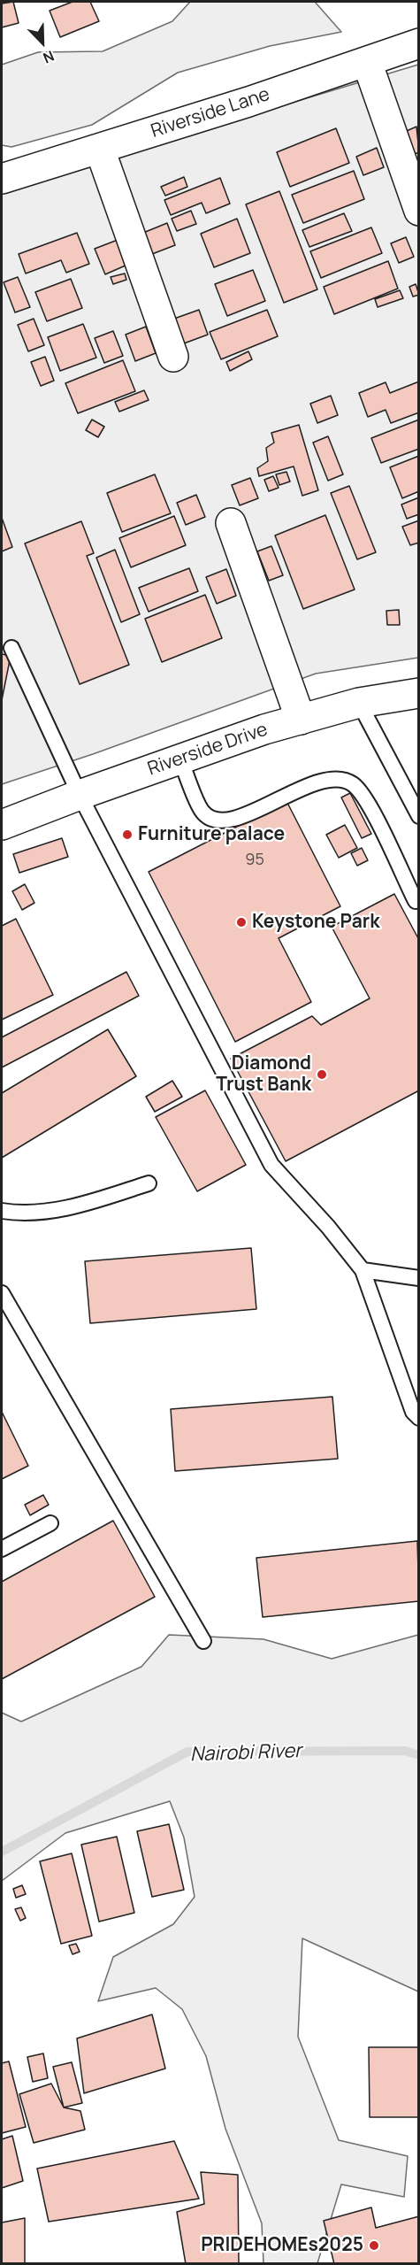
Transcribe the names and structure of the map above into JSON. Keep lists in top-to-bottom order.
{
  "streets": {
    "street": ["Riverside Lane", "Riverside Drive"]
  },
  "water": ["Nairobi River"],
  "places": [
    "Furniture palace",
    "Keystone Park",
    "Diamond Trust Bank",
    "PRIDEHOMEs2025"
  ],
  "house_numbers": ["95"],
  "north": "bottom right"
}
